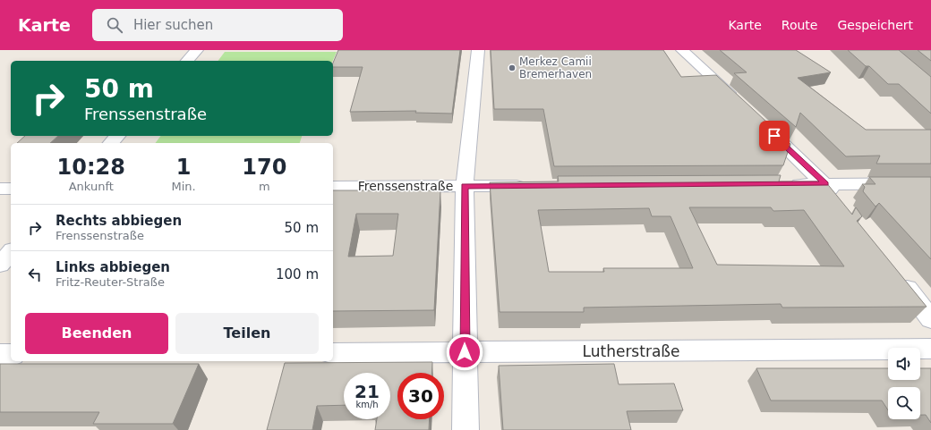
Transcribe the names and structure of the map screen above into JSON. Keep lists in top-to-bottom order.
{
  "streets": {
    "street": ["Frenssenstraße", "Lutherstraße"]
  },
  "places": ["Merkez Camii Bremerhaven"],
  "page": {
    "header": "Karte",
    "search": "Hier suchen",
    "nav": ["Karte", "Route", "Gespeichert"],
    "turn": ["50 m", "Frenssenstraße"],
    "eta": [
      "10:28",
      "Ankunft",
      "1",
      "Min.",
      "170",
      "m"
    ],
    "list": [
      {
        "name": "Rechts abbiegen",
        "note": "Frenssenstraße",
        "value": "50 m"
      },
      {
        "name": "Links abbiegen",
        "note": "Fritz-Reuter-Straße",
        "value": "100 m"
      }
    ],
    "buttons": ["Beenden", "Teilen"],
    "speed": "21 km/h",
    "limit": "30"
  }
}
